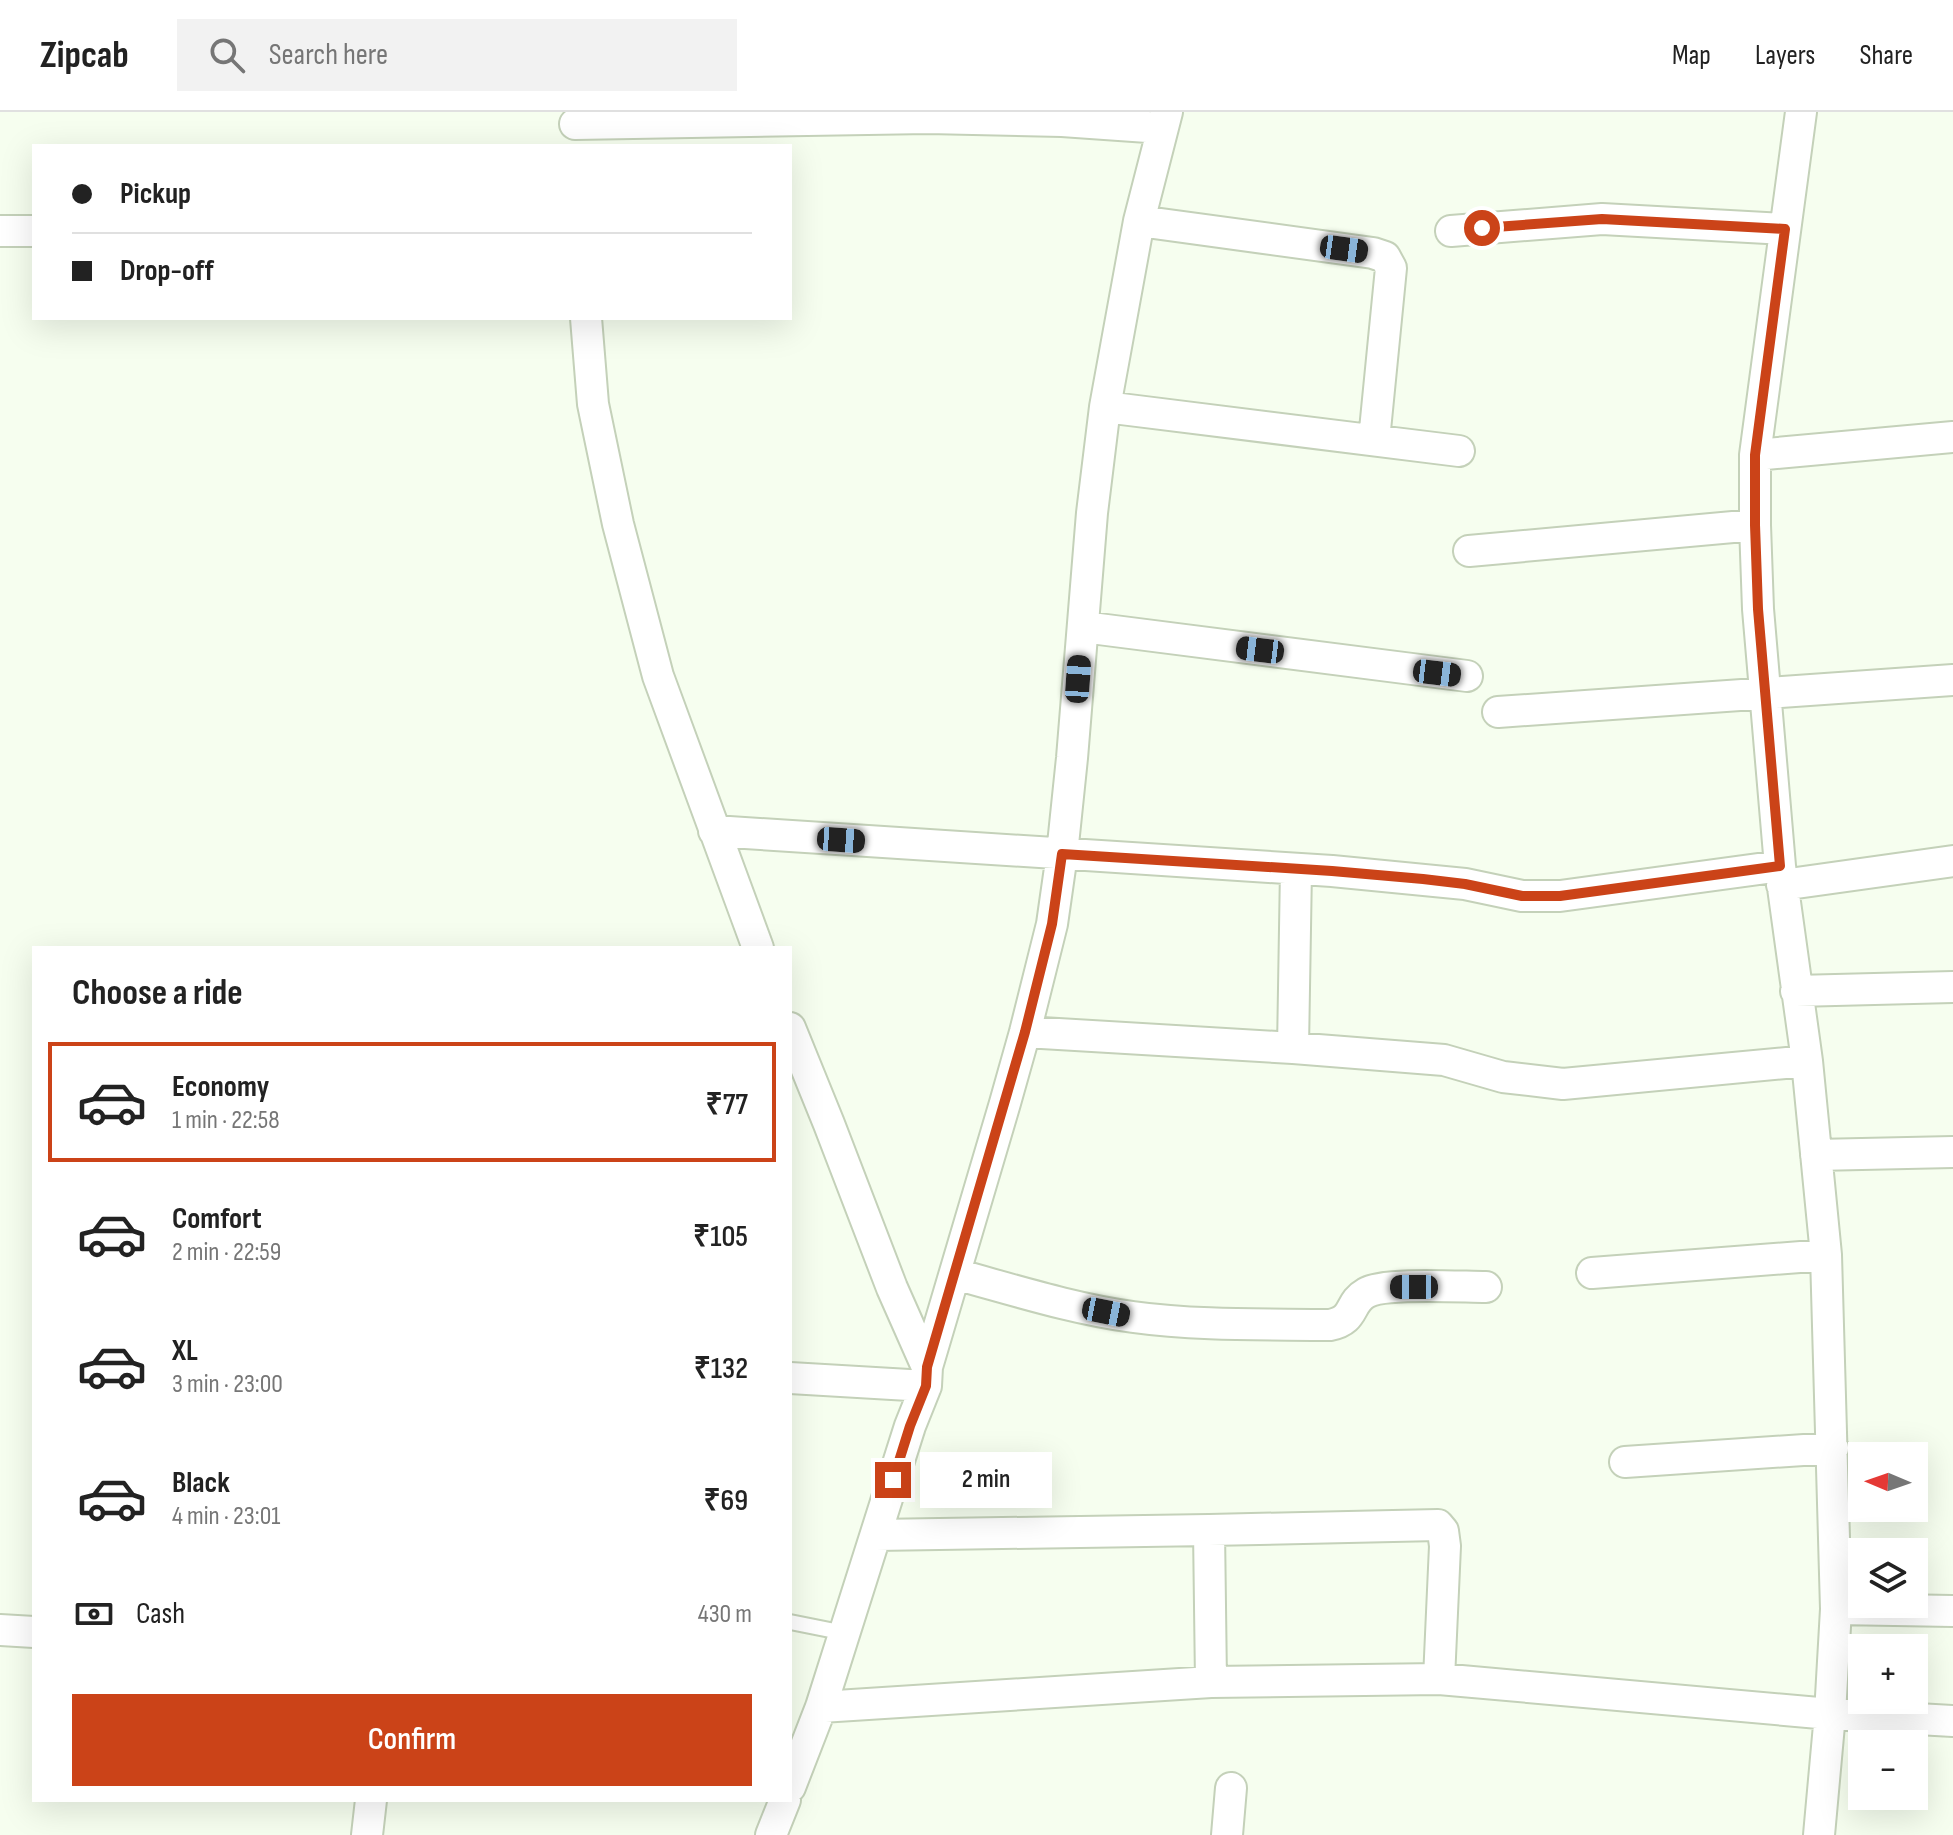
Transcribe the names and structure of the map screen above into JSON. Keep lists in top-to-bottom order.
{
  "north": "left",
  "page": {
    "header": "Zipcab",
    "search": "Search here",
    "nav": ["Map", "Layers", "Share"],
    "banner": ["Pickup", "Drop-off"],
    "heading": "Choose a ride",
    "list": [
      {
        "name": "Economy",
        "note": "1 min · 22:58",
        "value": "₹77"
      },
      {
        "name": "Comfort",
        "note": "2 min · 22:59",
        "value": "₹105"
      },
      {
        "name": "XL",
        "note": "3 min · 23:00",
        "value": "₹132"
      },
      {
        "name": "Black",
        "note": "4 min · 23:01",
        "value": "₹69"
      }
    ],
    "map_buttons": ["+", "−"],
    "bubble": "2 min",
    "pay": ["Cash", "430 m"],
    "buttons": "Confirm"
  }
}
